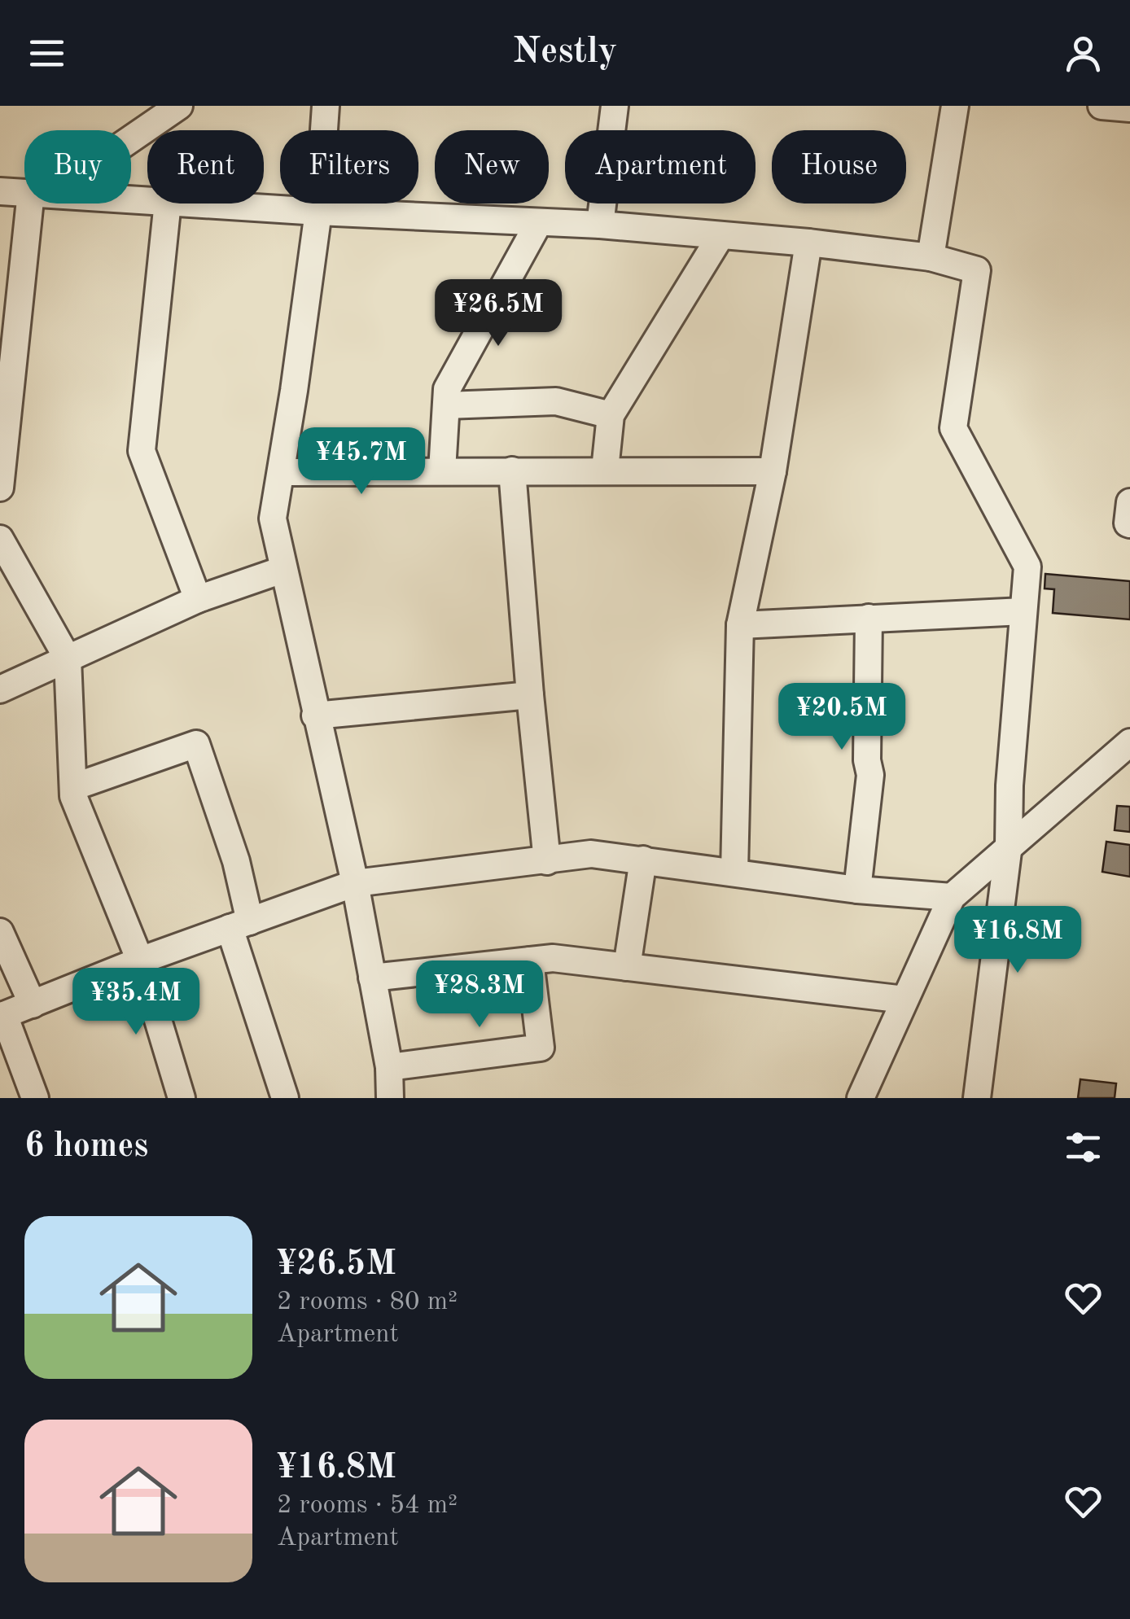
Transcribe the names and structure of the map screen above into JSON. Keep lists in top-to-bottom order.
{
  "page": {
    "header": "Nestly",
    "chip": [
      "Buy",
      "Rent",
      "Filters",
      "New",
      "Apartment",
      "House"
    ],
    "price": [
      "¥26.5M",
      "¥45.7M",
      "¥20.5M",
      "¥16.8M",
      "¥28.3M",
      "¥35.4M"
    ],
    "heading": "6 homes",
    "list": [
      {
        "name": "¥26.5M",
        "note": "2 rooms · 80 m² · Apartment"
      },
      {
        "name": "¥16.8M",
        "note": "2 rooms · 54 m² · Apartment"
      }
    ]
  }
}
